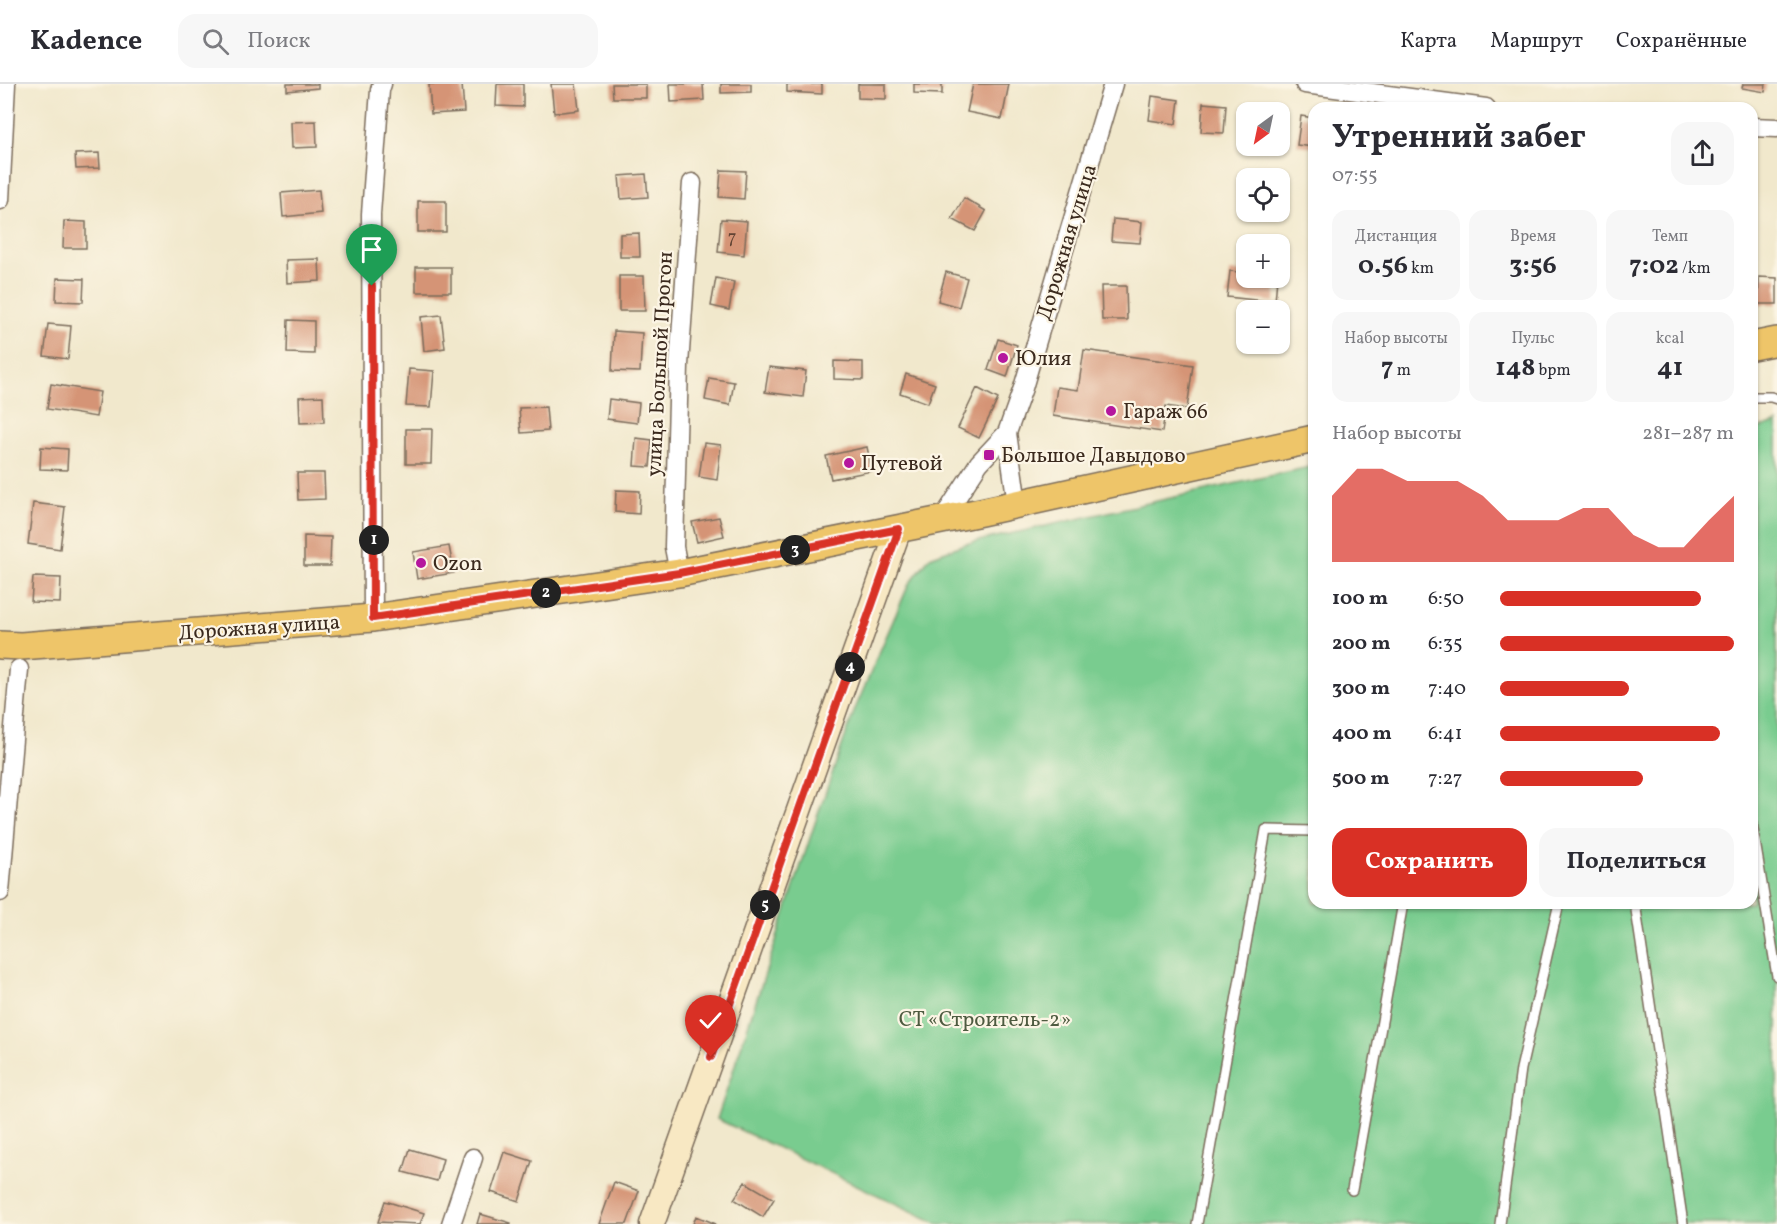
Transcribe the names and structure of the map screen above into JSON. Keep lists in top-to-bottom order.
{
  "streets": {
    "main road": ["Дорожная улица"],
    "street": ["улица Большой Прогон"]
  },
  "crossings": [
    ["Дорожная улица", "улица Большой Прогон"]
  ],
  "parks": ["СТ «Строитель-2»"],
  "places": {
    "other": [
      "Юлия",
      "Гараж 66",
      "Путевой",
      "Ozon"
    ],
    "transit": ["Большое Давыдово"]
  },
  "house_numbers": ["7"],
  "north": "bottom left",
  "page": {
    "header": "Kadence",
    "search": "Поиск",
    "nav": ["Карта", "Маршрут", "Сохранённые"],
    "map_buttons": ["+", "−"],
    "heading": ["Утренний забег", "07:55"],
    "stats": [
      ["Дистанция", "0.56 km"],
      ["Время", "3:56"],
      ["Темп", "7:02 /km"],
      ["Набор высоты", "7 m"],
      ["Пульс", "148 bpm"],
      ["kcal", "41"]
    ],
    "chart": ["Набор высоты", "281–287 m"],
    "pins": [
      "1",
      "3",
      "2",
      "4",
      "5"
    ],
    "list": [
      {
        "name": "100 m",
        "note": "6:50"
      },
      {
        "name": "200 m",
        "note": "6:35"
      },
      {
        "name": "300 m",
        "note": "7:40"
      },
      {
        "name": "400 m",
        "note": "6:41"
      },
      {
        "name": "500 m",
        "note": "7:27"
      }
    ],
    "buttons": ["Сохранить", "Поделиться"]
  }
}
